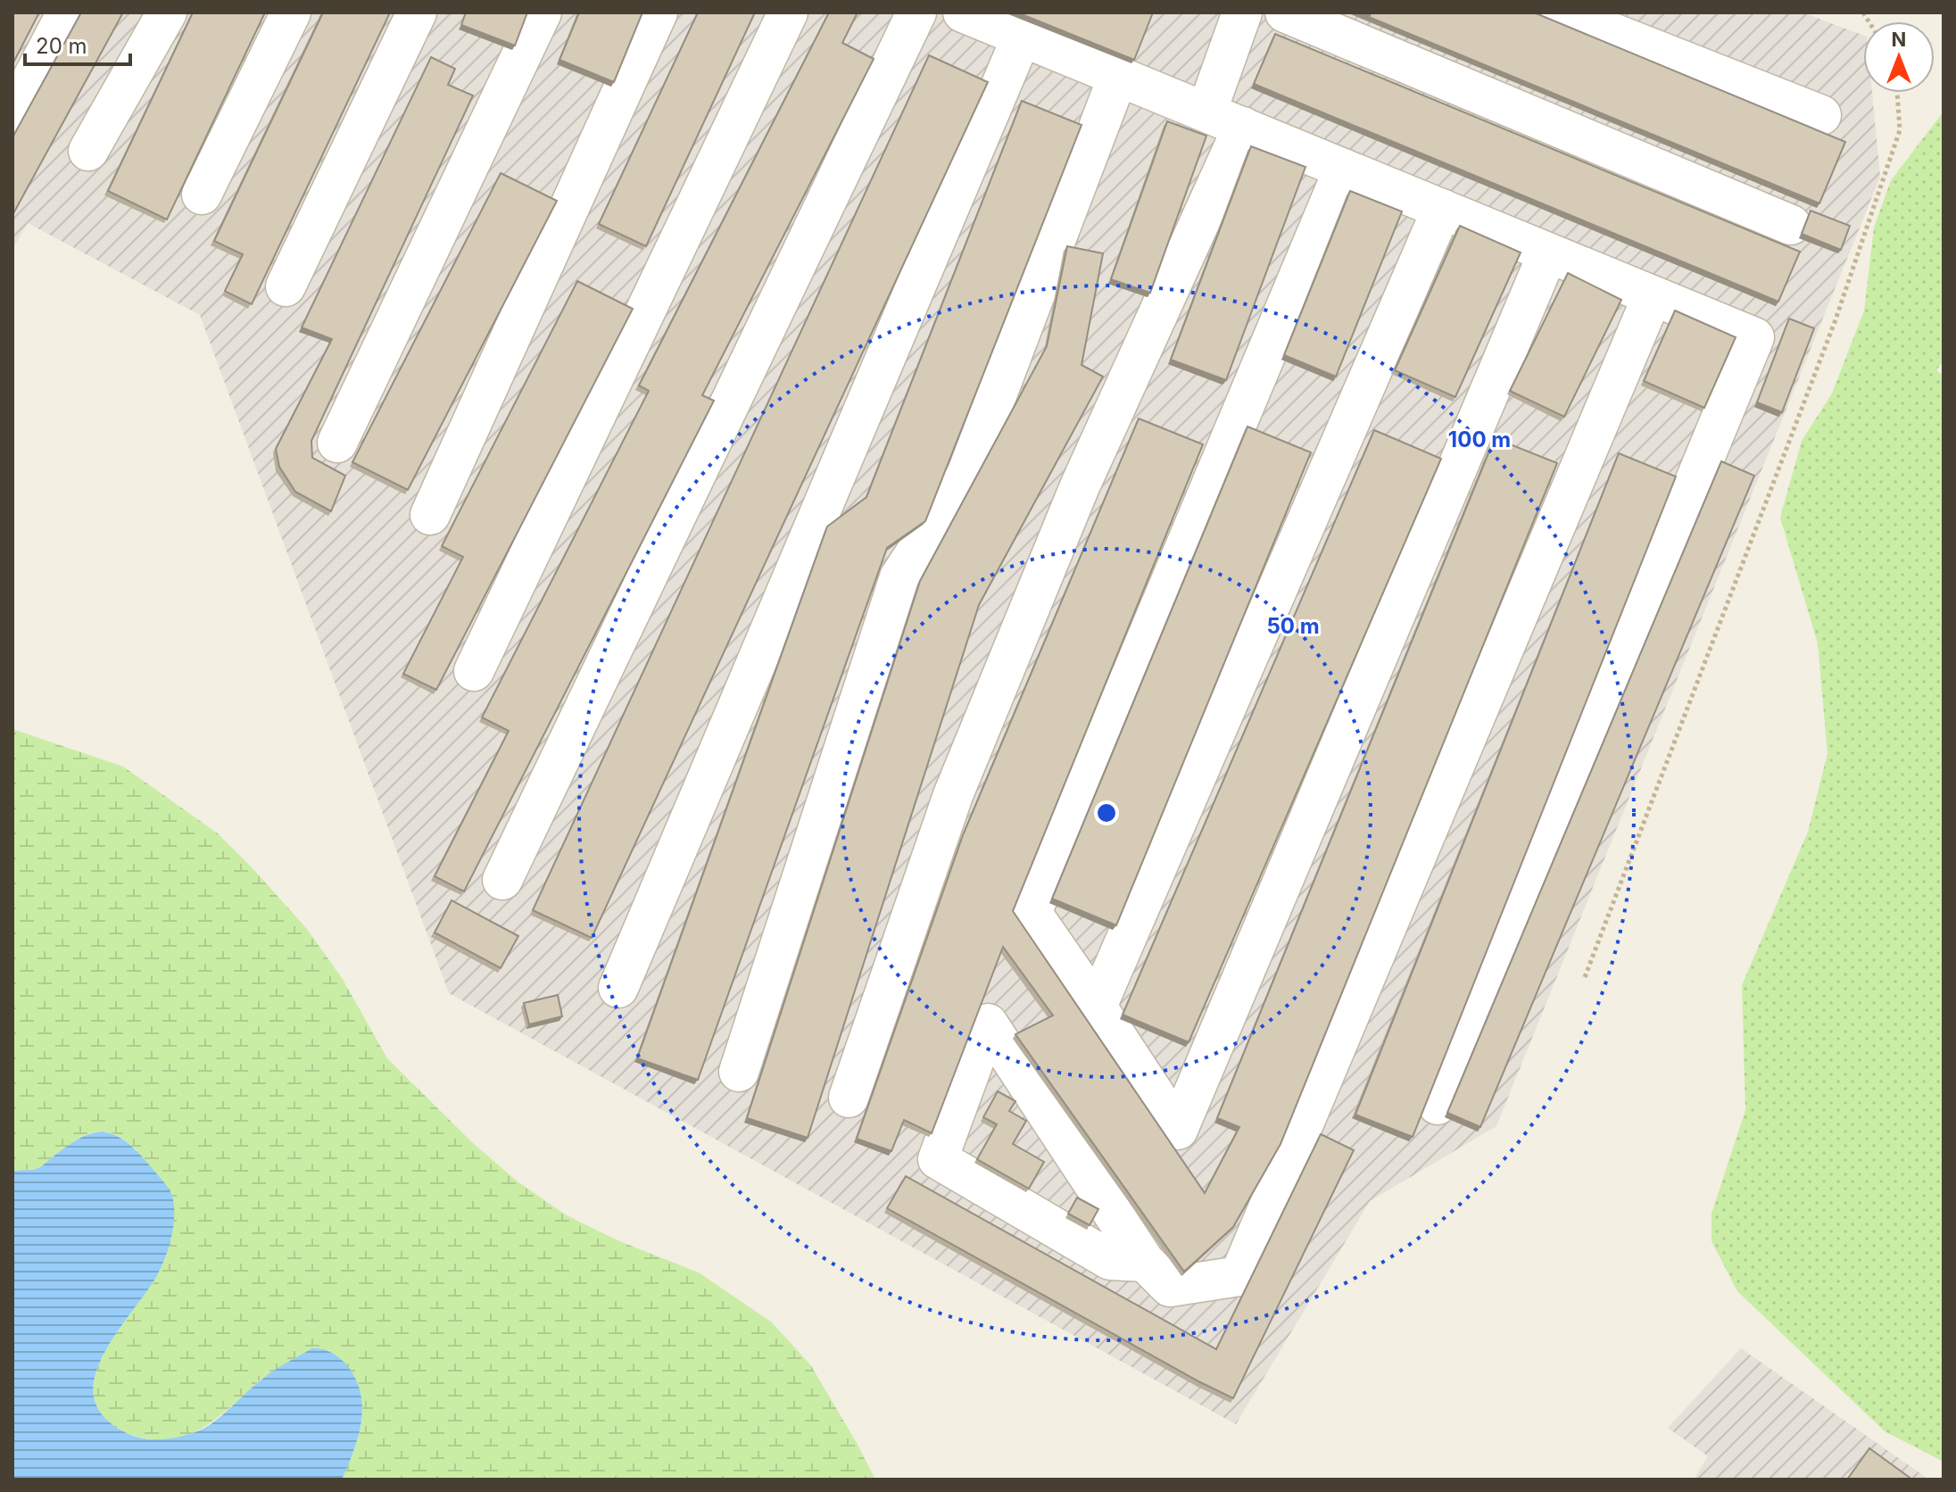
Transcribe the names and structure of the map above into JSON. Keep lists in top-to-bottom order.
{
  "scale_bar": "20 m",
  "north": "top",
  "rings": ["100 m", "50 m"]
}
